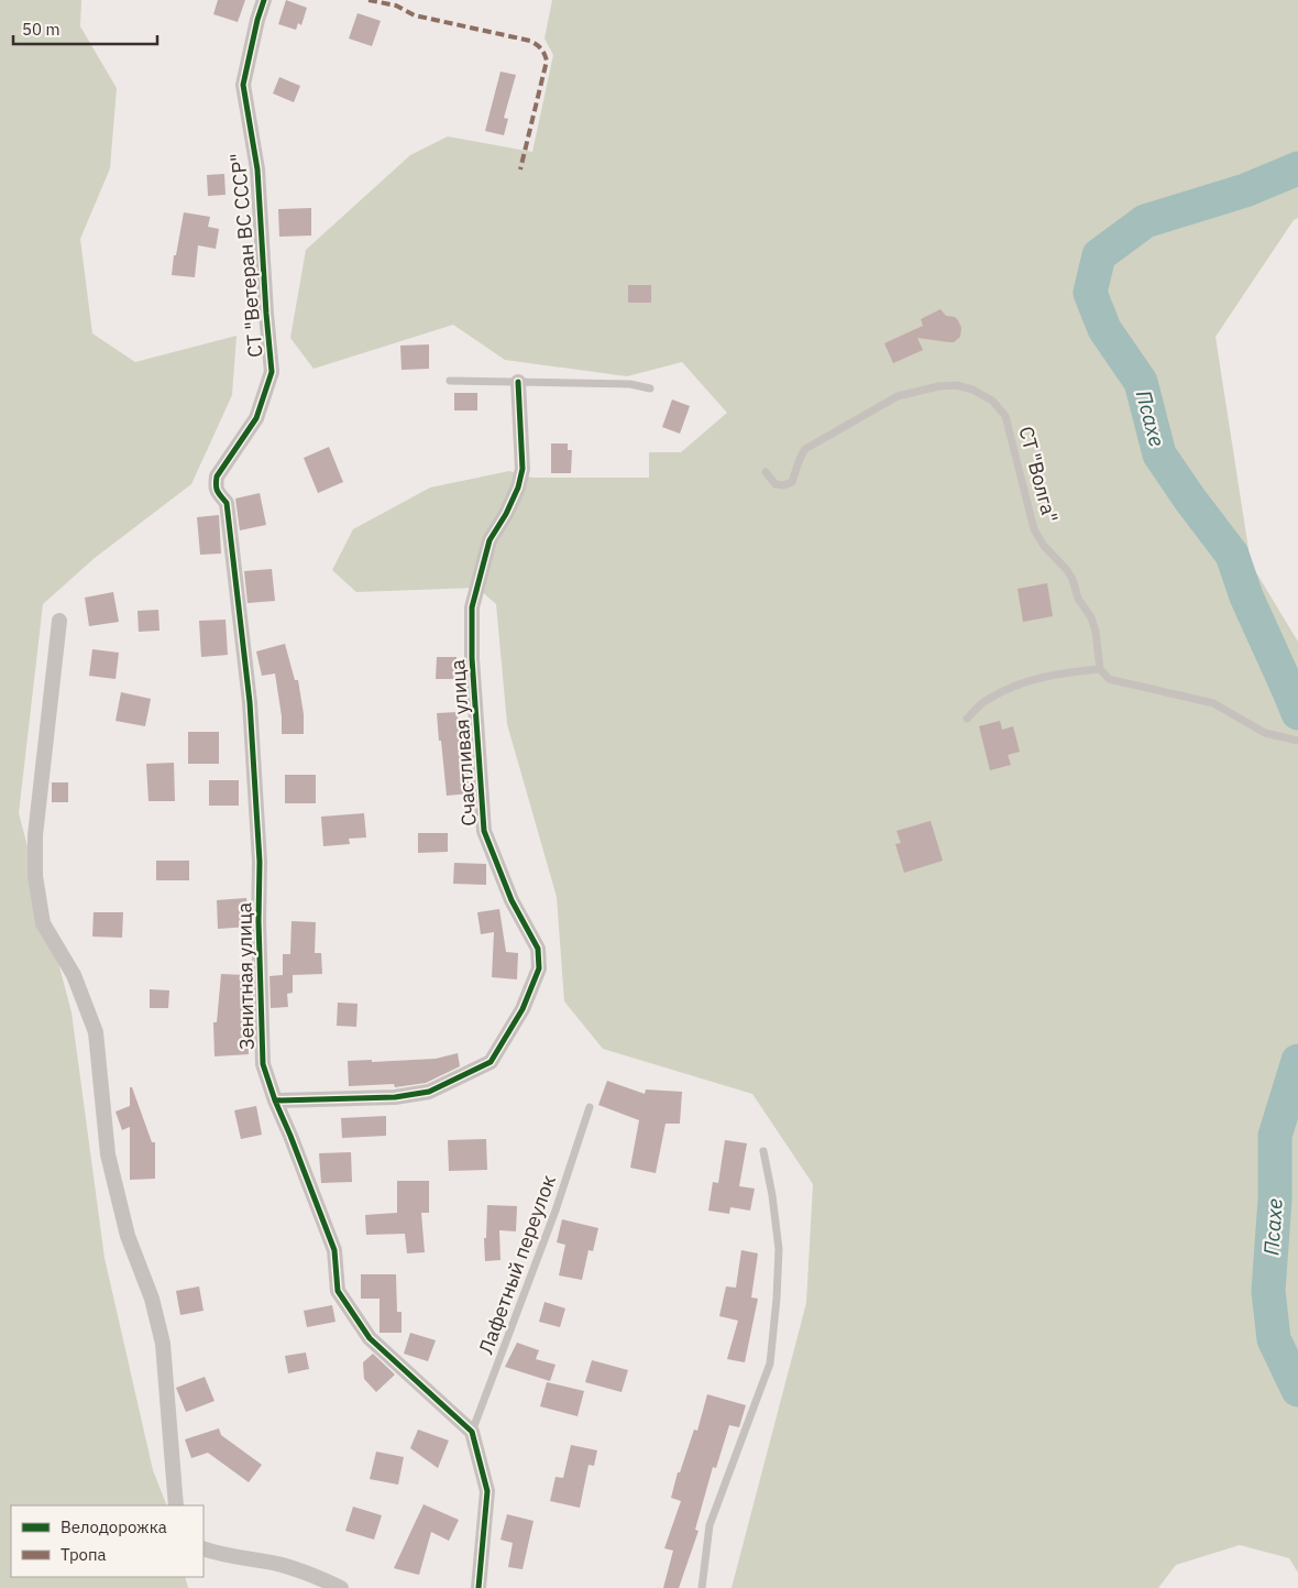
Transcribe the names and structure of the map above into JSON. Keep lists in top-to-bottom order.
{
  "streets": {
    "street": ["СТ \"Ветеран ВС СССР\"", "Счастливая улица", "Зенитная улица"],
    "lane": ["СТ \"Волга\"", "Лафетный переулок"]
  },
  "crossings": [
    ["СТ \"Ветеран ВС СССР\"", "Зенитная улица"],
    ["Счастливая улица", "Зенитная улица"],
    ["Зенитная улица", "Лафетный переулок"]
  ],
  "water": ["Псахе"],
  "legend": ["Велодорожка", "Тропа"],
  "scale_bar": "50 m"
}
